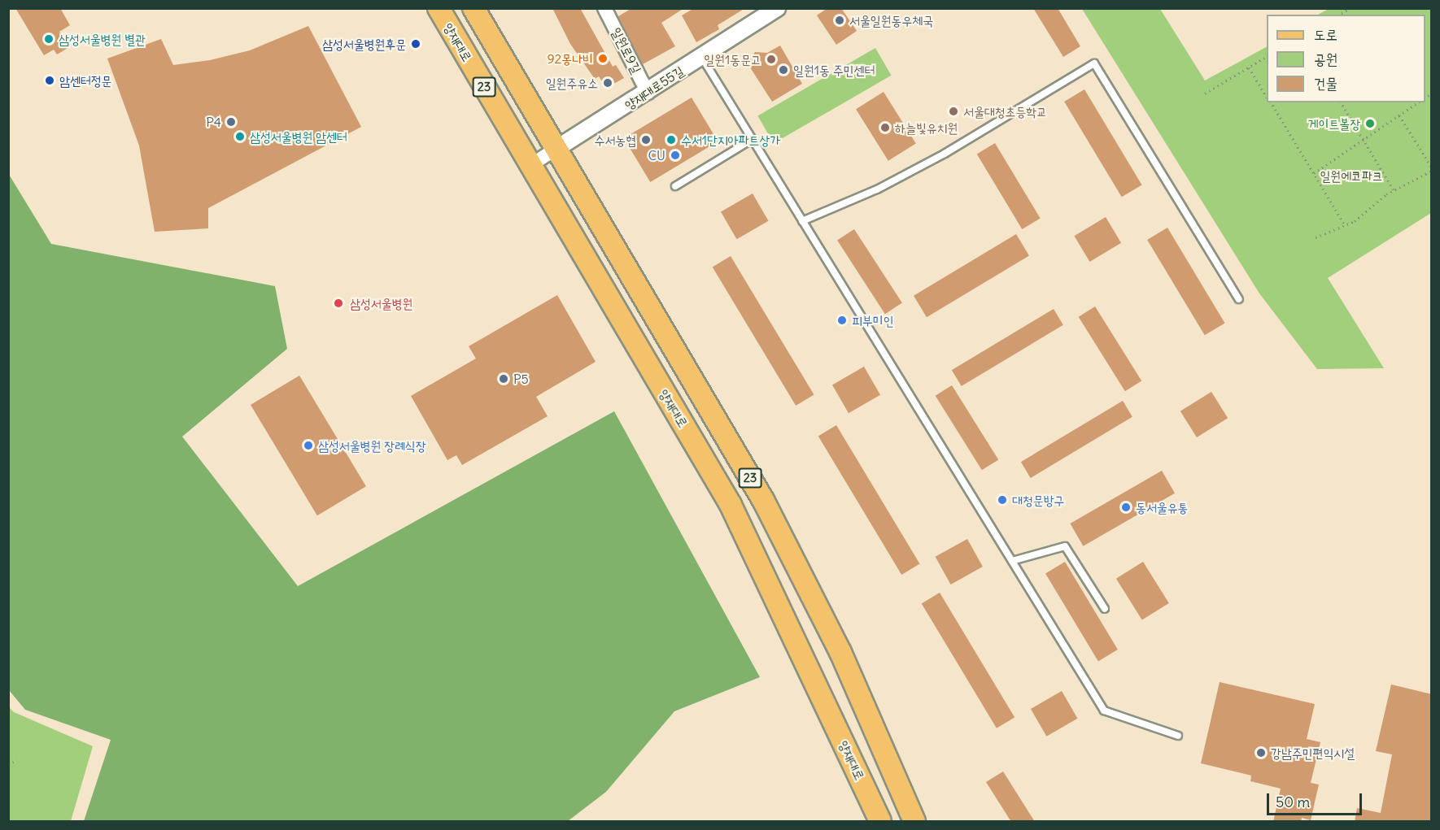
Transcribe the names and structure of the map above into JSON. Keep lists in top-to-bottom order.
{
  "streets": {
    "main road": ["양재대로", "23"],
    "street": ["일원로9길", "양재대로55길"]
  },
  "crossings": [
    ["양재대로", "양재대로55길"],
    ["일원로9길", "양재대로55길"],
    ["23", "양재대로55길"]
  ],
  "parks": ["일원에코파크"],
  "places": [
    "서울일원동우체국",
    "삼성서울병원 별관",
    "삼성서울병원후문",
    "92몽나비",
    "일원1동문고",
    "일원1동 주민센터",
    "암센터정문",
    "일원주유소",
    "서울대청초등학교",
    "P4",
    "게이트볼장",
    "하늘빛유치원",
    "삼성서울병원 암센터",
    "수서농협",
    "수서1단지아파트상가",
    "CU",
    "삼성서울병원",
    "피부미인",
    "P5",
    "삼성서울병원 장례식장",
    "대청문방구",
    "동서울유통",
    "강남주민편익시설"
  ],
  "legend": ["도로", "공원", "건물"],
  "scale_bar": "50 m"
}
